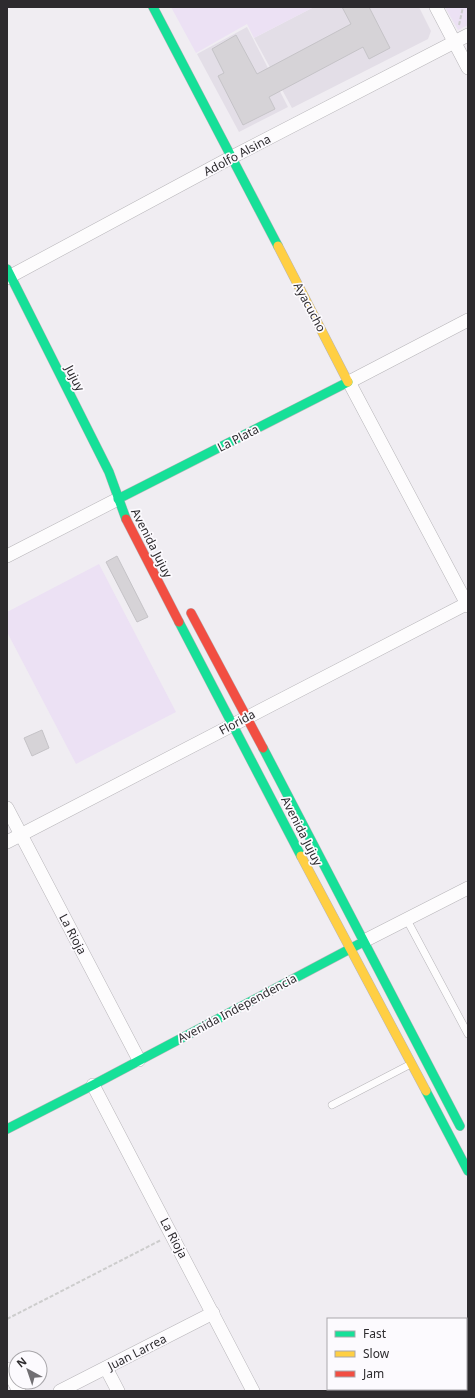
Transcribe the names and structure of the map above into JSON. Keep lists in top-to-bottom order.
{
  "streets": {
    "main road": [
      "Ayacucho",
      "Jujuy",
      "La Plata",
      "Avenida Jujuy",
      "Avenida Independencia"
    ],
    "street": [
      "Adolfo Alsina",
      "Florida",
      "La Rioja",
      "Juan Larrea"
    ]
  },
  "crossings": [
    ["Adolfo Alsina", "Ayacucho"],
    ["Adolfo Alsina", "Jujuy"],
    ["Ayacucho", "La Plata"],
    ["Ayacucho", "Florida"],
    ["Jujuy", "La Plata"],
    ["Jujuy", "Avenida Jujuy"],
    ["La Plata", "Avenida Jujuy"],
    ["Avenida Jujuy", "Florida"],
    ["Avenida Jujuy", "Avenida Independencia"],
    ["Florida", "La Rioja"],
    ["La Rioja", "Avenida Independencia"],
    ["La Rioja", "Juan Larrea"]
  ],
  "legend": ["Fast", "Slow", "Jam"],
  "north": "top left"
}
